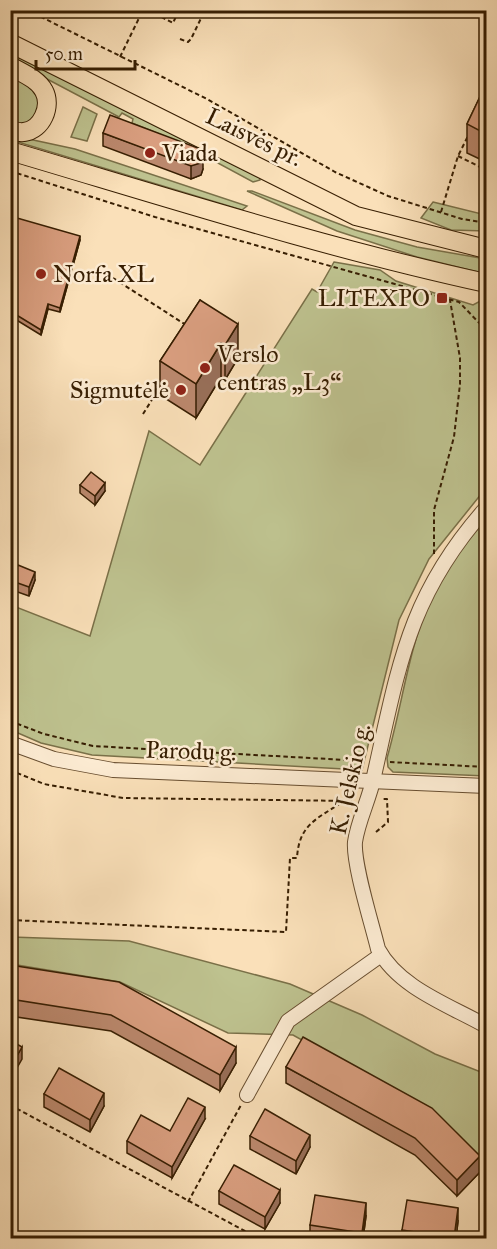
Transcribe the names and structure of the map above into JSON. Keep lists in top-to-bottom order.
{
  "streets": {
    "main road": ["Laisvės pr."],
    "street": ["Parodų g.", "K. Jelskio g."]
  },
  "crossings": [
    ["Parodų g.", "K. Jelskio g."]
  ],
  "places": {
    "other": [
      "Viada",
      "Norfa XL",
      "Verslo centras „L3“",
      "Sigmutėlė"
    ],
    "transit": ["LITEXPO"]
  },
  "scale_bar": "50 m"
}
